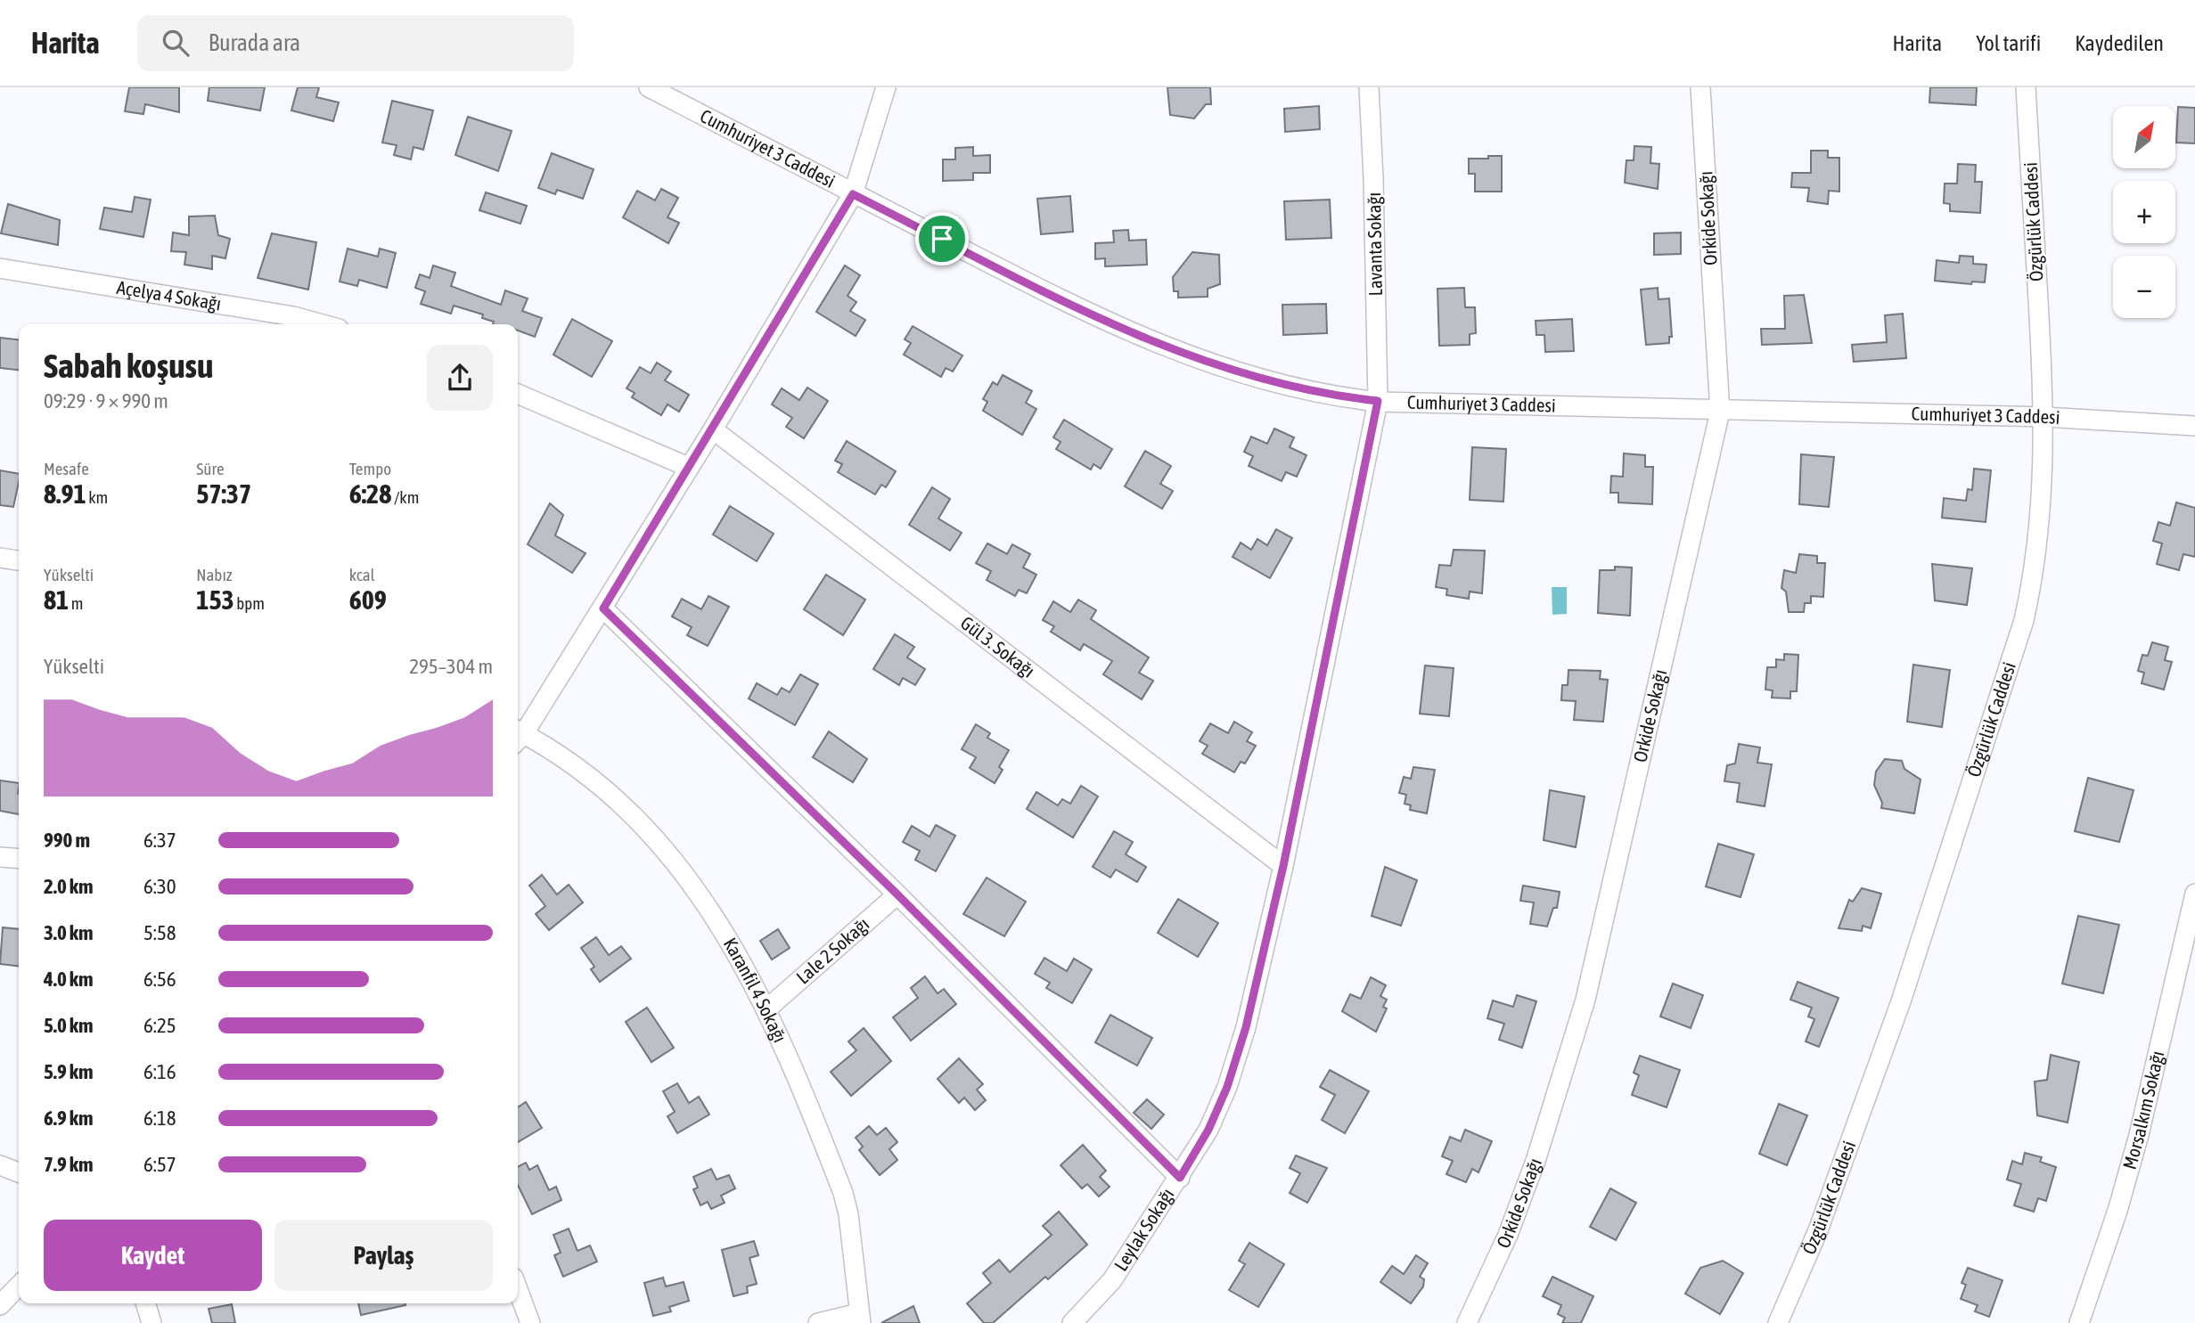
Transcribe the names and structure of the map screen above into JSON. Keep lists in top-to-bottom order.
{
  "streets": {
    "street": [
      "Cumhuriyet 3 Caddesi",
      "Orkide Sokağı",
      "Özgürlük Caddesi",
      "Lavanta Sokağı",
      "Açelya 4 Sokağı",
      "Gül 3. Sokağı",
      "Lale 2 Sokağı",
      "Karanfil 4 Sokağı",
      "Morsalkım Sokağı",
      "Leylak Sokağı"
    ]
  },
  "crossings": [
    ["Cumhuriyet 3 Caddesi", "Orkide Sokağı"],
    ["Cumhuriyet 3 Caddesi", "Özgürlük Caddesi"],
    ["Cumhuriyet 3 Caddesi", "Lavanta Sokağı"],
    ["Cumhuriyet 3 Caddesi", "Leylak Sokağı"],
    ["Lavanta Sokağı", "Leylak Sokağı"],
    ["Gül 3. Sokağı", "Leylak Sokağı"],
    ["Lale 2 Sokağı", "Karanfil 4 Sokağı"]
  ],
  "north": "top right",
  "page": {
    "header": "Harita",
    "search": "Burada ara",
    "nav": ["Harita", "Yol tarifi", "Kaydedilen"],
    "map_buttons": ["+", "−"],
    "heading": ["Sabah koşusu", "09:29 · 9 × 990 m"],
    "stats": [
      ["Mesafe", "8.91 km"],
      ["Süre", "57:37"],
      ["Tempo", "6:28 /km"],
      ["Yükselti", "81 m"],
      ["Nabız", "153 bpm"],
      ["kcal", "609"]
    ],
    "chart": ["Yükselti", "295–304 m"],
    "list": [
      {
        "name": "990 m",
        "note": "6:37"
      },
      {
        "name": "2.0 km",
        "note": "6:30"
      },
      {
        "name": "3.0 km",
        "note": "5:58"
      },
      {
        "name": "4.0 km",
        "note": "6:56"
      },
      {
        "name": "5.0 km",
        "note": "6:25"
      },
      {
        "name": "5.9 km",
        "note": "6:16"
      },
      {
        "name": "6.9 km",
        "note": "6:18"
      },
      {
        "name": "7.9 km",
        "note": "6:57"
      }
    ],
    "buttons": ["Kaydet", "Paylaş"]
  }
}
